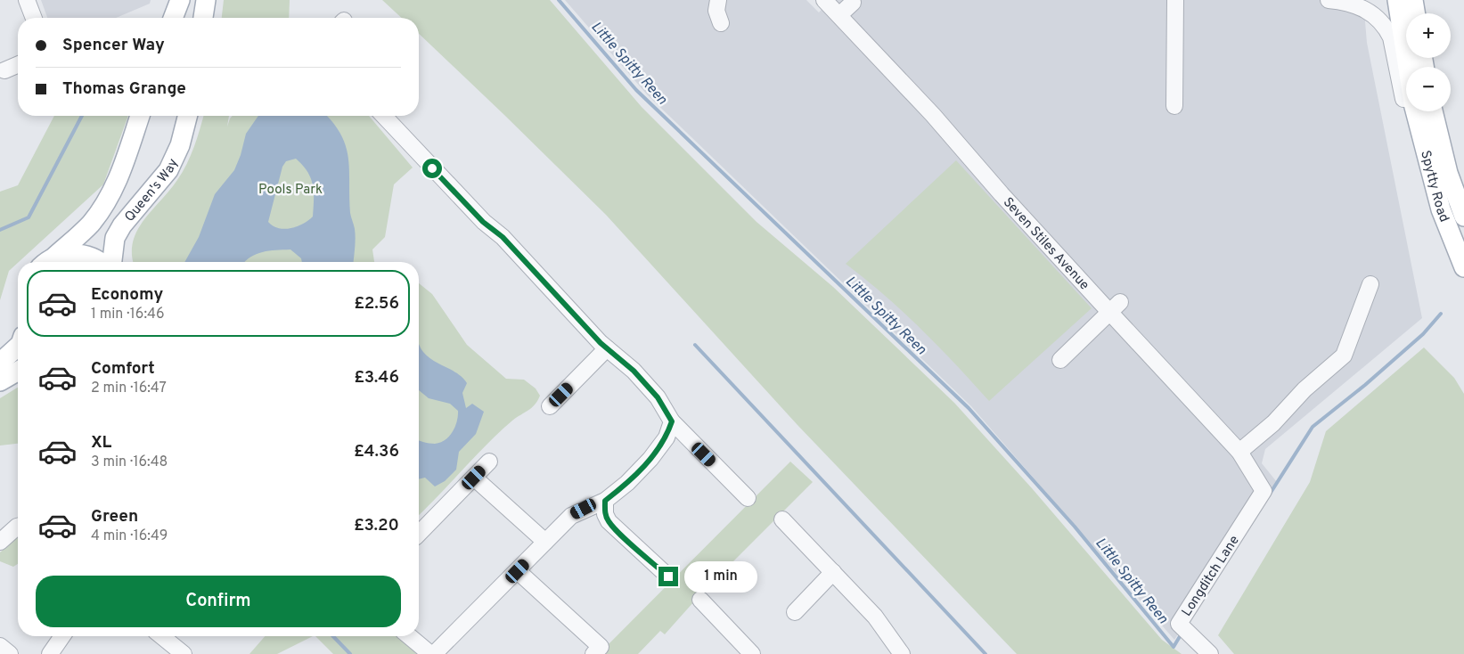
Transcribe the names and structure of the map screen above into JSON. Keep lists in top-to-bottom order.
{
  "streets": {
    "main road": ["Spytty Road", "Queen's Way"],
    "street": ["Seven Stiles Avenue", "Longditch Lane"]
  },
  "crossings": [
    ["Seven Stiles Avenue", "Longditch Lane"]
  ],
  "water": ["Little Spitty Reen"],
  "parks": ["Pools Park"],
  "page": {
    "map_buttons": ["+", "−"],
    "banner": ["Spencer Way", "Thomas Grange"],
    "list": [
      {
        "name": "Economy",
        "note": "1 min · 16:46",
        "value": "£2.56"
      },
      {
        "name": "Comfort",
        "note": "2 min · 16:47",
        "value": "£3.46"
      },
      {
        "name": "XL",
        "note": "3 min · 16:48",
        "value": "£4.36"
      },
      {
        "name": "Green",
        "note": "4 min · 16:49",
        "value": "£3.20"
      }
    ],
    "bubble": "1 min",
    "buttons": "Confirm"
  }
}
